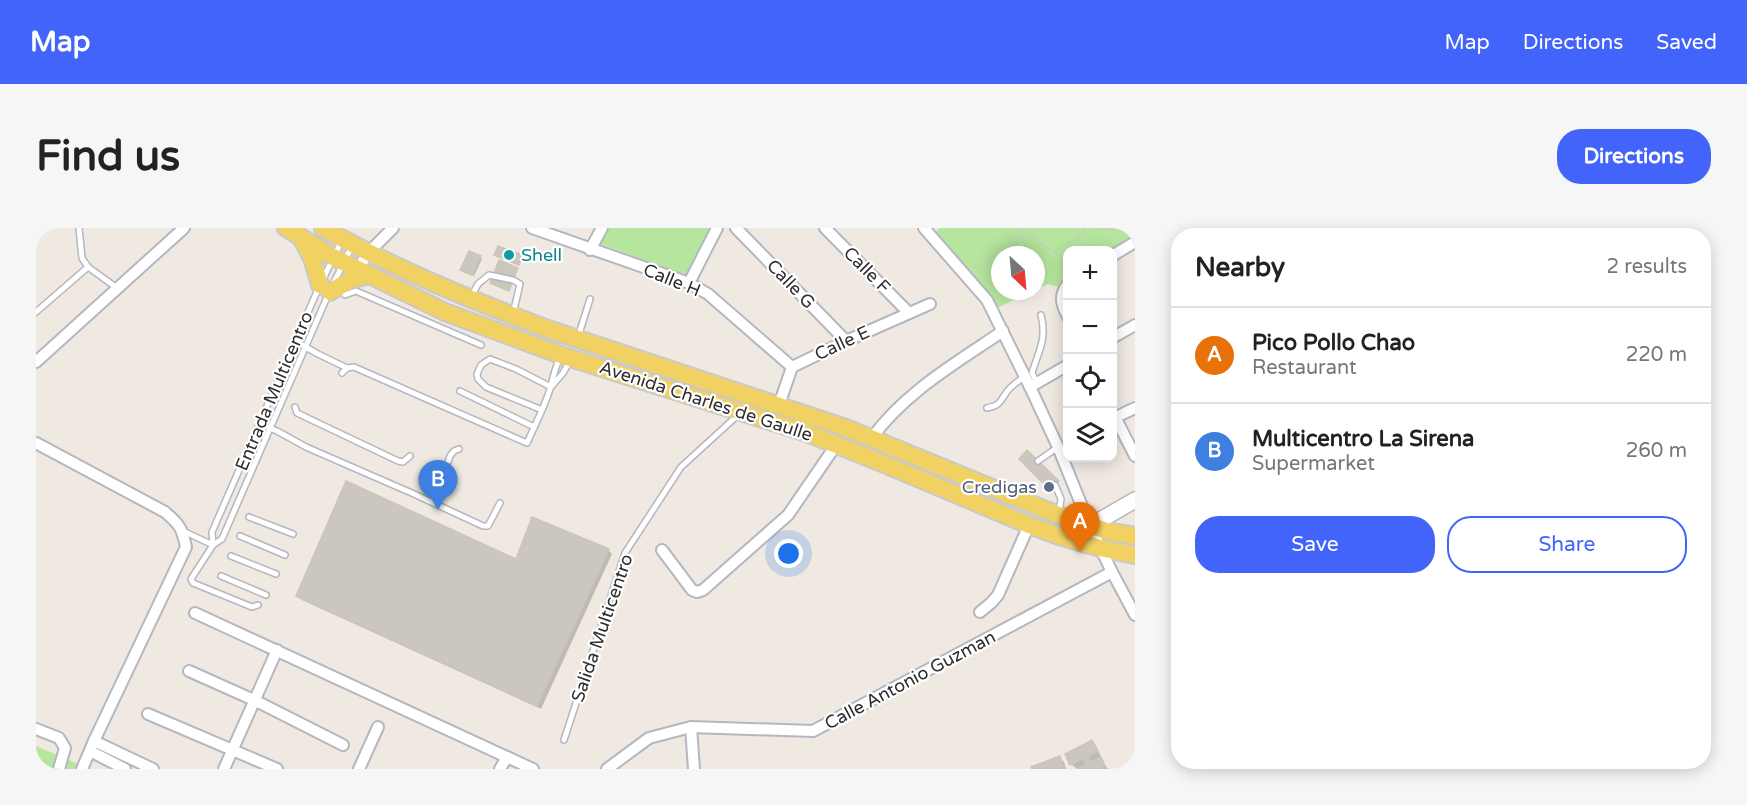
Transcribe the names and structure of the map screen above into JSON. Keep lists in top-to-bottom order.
{
  "streets": {
    "main road": ["Avenida Charles de Gaulle"],
    "street": [
      "Calle F",
      "Calle H",
      "Calle G",
      "Calle E",
      "Calle Antonio Guzman"
    ],
    "lane": ["Entrada Multicentro", "Salida Multicentro"]
  },
  "crossings": [
    ["Calle F", "Calle E"],
    ["Calle H", "Calle E"],
    ["Calle G", "Calle E"],
    ["Calle E", "Avenida Charles de Gaulle"],
    ["Entrada Multicentro", "Avenida Charles de Gaulle"],
    ["Avenida Charles de Gaulle", "Salida Multicentro"]
  ],
  "places": ["Shell", "Credigas"],
  "north": "bottom right",
  "page": {
    "header": "Map",
    "nav": ["Map", "Directions", "Saved"],
    "buttons": [
      "Directions",
      ["Save", "Share"]
    ],
    "title": "Find us",
    "heading": ["Nearby", "2 results"],
    "map_buttons": ["+", "−"],
    "list": [
      {
        "mark": "A",
        "name": "Pico Pollo Chao",
        "note": "Restaurant",
        "value": "220 m"
      },
      {
        "mark": "B",
        "name": "Multicentro La Sirena",
        "note": "Supermarket",
        "value": "260 m"
      }
    ],
    "pins": ["B", "A"]
  }
}
